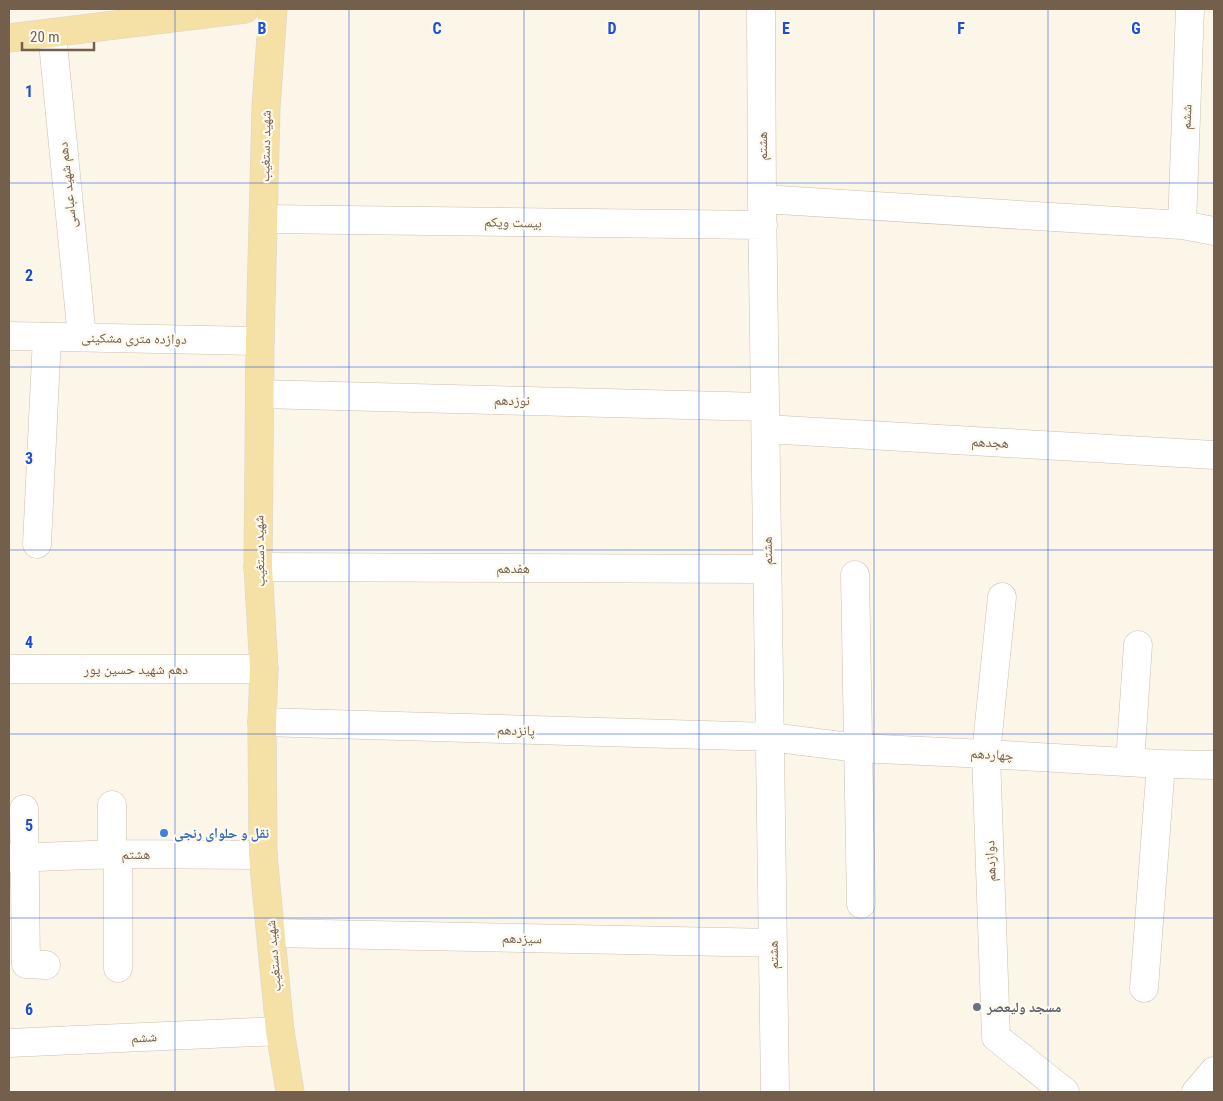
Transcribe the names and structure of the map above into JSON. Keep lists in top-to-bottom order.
{
  "streets": {
    "main road": ["شهید دستغیب"],
    "street": [
      "ششم",
      "هشتم",
      "دهم شهید عباسی",
      "بیست ویکم",
      "دوازده متری مشکینی",
      "نوزدهم",
      "هجدهم",
      "هفدهم",
      "دهم شهید حسین پور",
      "پانزدهم",
      "چهاردهم",
      "دوازدهم",
      "سیزدهم"
    ]
  },
  "crossings": [
    ["ششم", "شهید دستغیب"],
    ["ششم", "بیست ویکم"],
    ["شهید دستغیب", "هشتم"],
    ["شهید دستغیب", "بیست ویکم"],
    ["شهید دستغیب", "دوازده متری مشکینی"],
    ["شهید دستغیب", "نوزدهم"],
    ["شهید دستغیب", "هفدهم"],
    ["شهید دستغیب", "دهم شهید حسین پور"],
    ["شهید دستغیب", "پانزدهم"],
    ["شهید دستغیب", "سیزدهم"],
    ["هشتم", "بیست ویکم"],
    ["هشتم", "نوزدهم"],
    ["هشتم", "هجدهم"],
    ["هشتم", "هفدهم"],
    ["هشتم", "پانزدهم"],
    ["هشتم", "چهاردهم"],
    ["هشتم", "سیزدهم"],
    ["دهم شهید عباسی", "دوازده متری مشکینی"],
    ["نوزدهم", "هجدهم"],
    ["پانزدهم", "چهاردهم"],
    ["چهاردهم", "دوازدهم"]
  ],
  "places": ["نقل و حلوای رنجی", "مسجد ولیعصر"],
  "scale_bar": "20 m",
  "grid": {
    "columns": [
      "B",
      "C",
      "D",
      "E",
      "F",
      "G"
    ],
    "rows": [
      "1",
      "2",
      "3",
      "4",
      "5",
      "6"
    ]
  }
}
